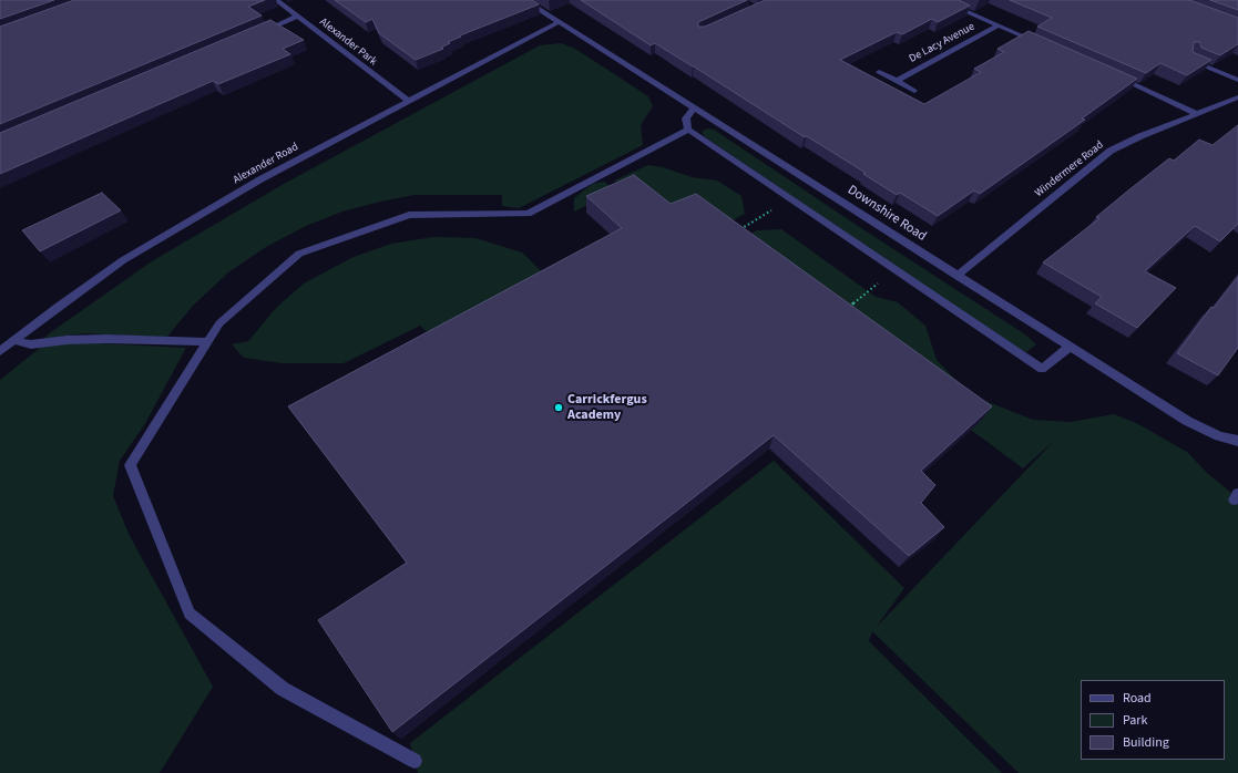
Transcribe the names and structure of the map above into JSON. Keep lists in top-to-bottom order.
{
  "streets": {
    "street": [
      "Alexander Park",
      "De Lacy Avenue",
      "Alexander Road",
      "Windermere Road",
      "Downshire Road"
    ]
  },
  "crossings": [
    ["Alexander Park", "Alexander Road"],
    ["Alexander Road", "Downshire Road"],
    ["Windermere Road", "Downshire Road"]
  ],
  "places": ["Carrickfergus Academy"],
  "legend": ["Road", "Park", "Building"]
}
